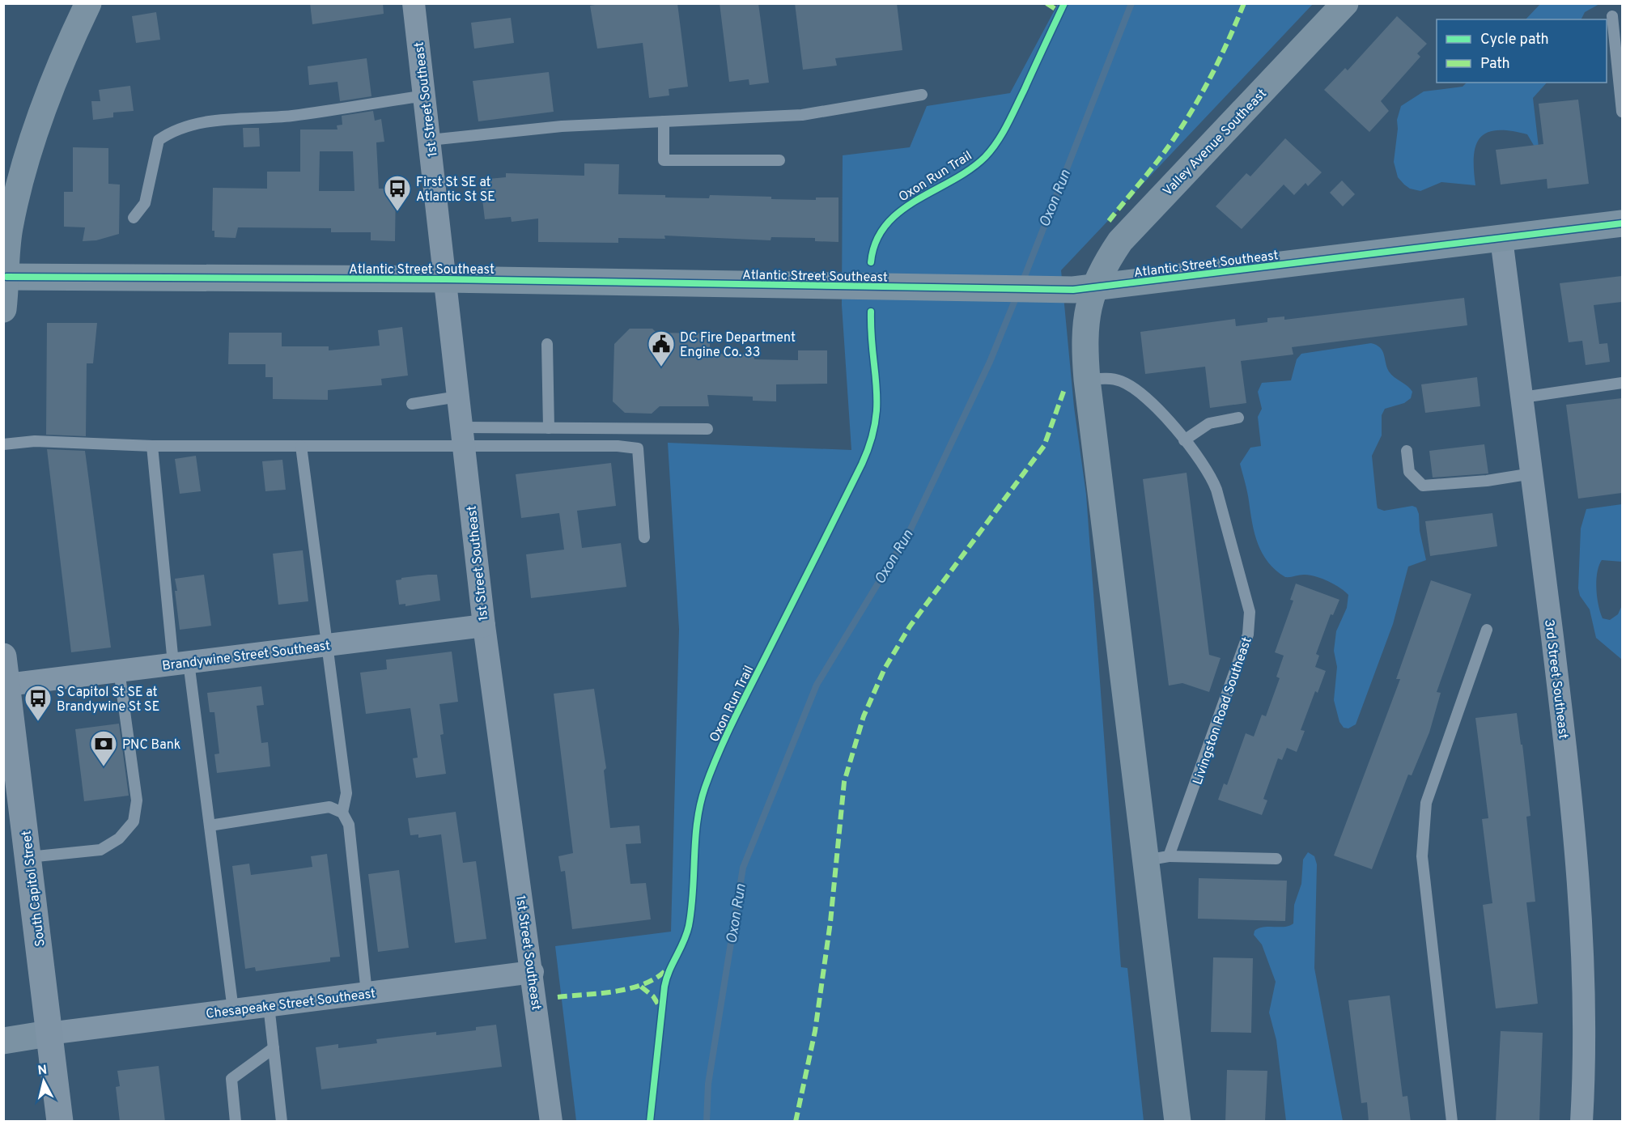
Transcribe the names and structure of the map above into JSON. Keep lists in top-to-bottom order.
{
  "streets": {
    "main road": ["South Capitol Street"],
    "street": [
      "1st Street Southeast",
      "Valley Avenue Southeast",
      "Atlantic Street Southeast",
      "Brandywine Street Southeast",
      "3rd Street Southeast",
      "Livingston Road Southeast",
      "Chesapeake Street Southeast"
    ],
    "cycle path": ["Oxon Run Trail"]
  },
  "crossings": [
    ["1st Street Southeast", "Atlantic Street Southeast"],
    ["1st Street Southeast", "Brandywine Street Southeast"],
    ["1st Street Southeast", "Chesapeake Street Southeast"],
    ["Valley Avenue Southeast", "Atlantic Street Southeast"],
    ["Valley Avenue Southeast", "Livingston Road Southeast"],
    ["Atlantic Street Southeast", "3rd Street Southeast"],
    ["Atlantic Street Southeast", "Livingston Road Southeast"],
    ["Brandywine Street Southeast", "South Capitol Street"],
    ["South Capitol Street", "Chesapeake Street Southeast"]
  ],
  "water": ["Oxon Run"],
  "places": {
    "bus stop": ["First St SE at Atlantic St SE", "S Capitol St SE at Brandywine St SE"],
    "public building": ["DC Fire Department Engine Co. 33"],
    "bank": ["PNC Bank"]
  },
  "legend": ["Cycle path", "Path"],
  "north": "top"
}
